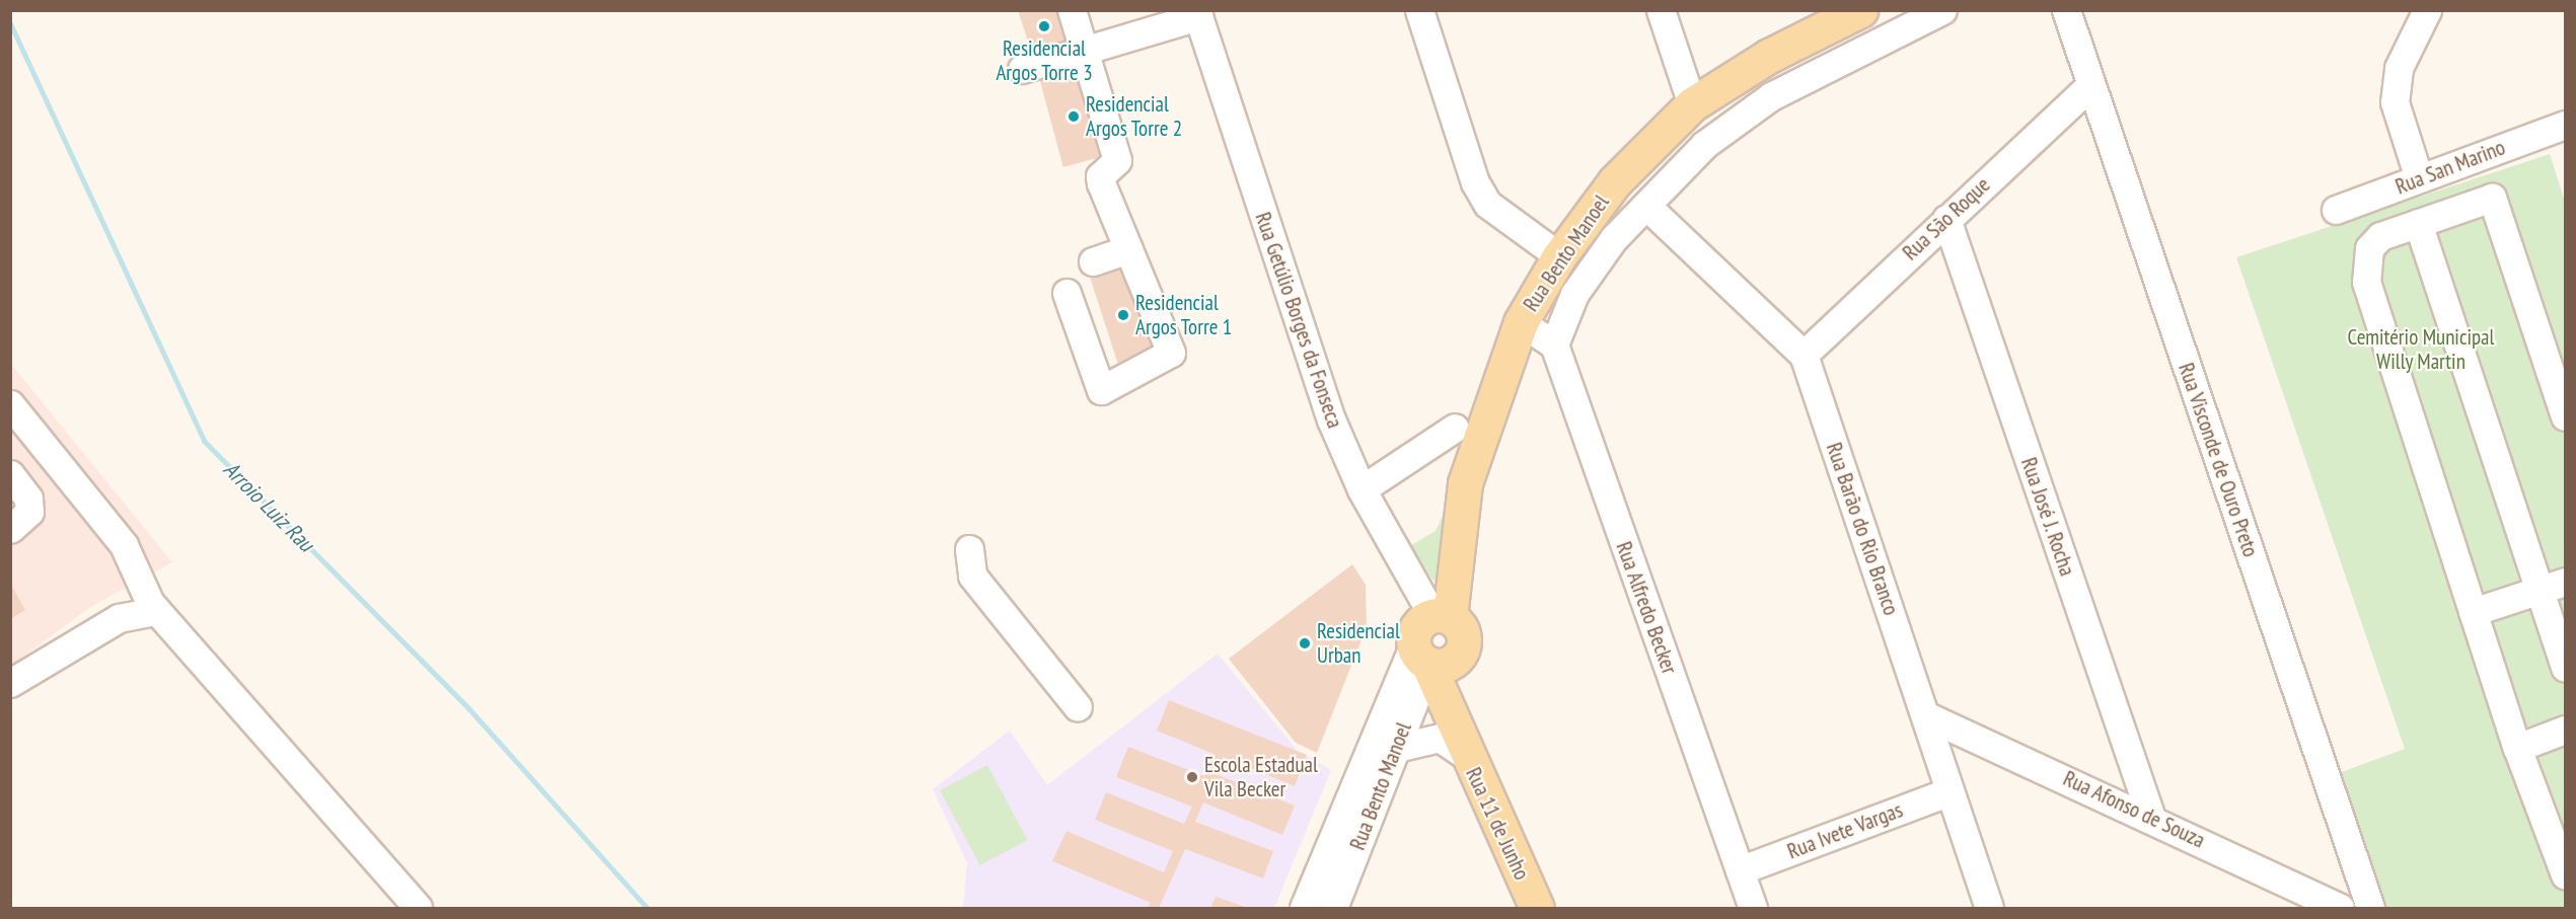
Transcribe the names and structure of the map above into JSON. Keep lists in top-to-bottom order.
{
  "streets": {
    "main road": ["Rua Bento Manoel", "Rua 11 de Junho"],
    "street": [
      "Rua San Marino",
      "Rua São Roque",
      "Rua Getúlio Borges da Fonseca",
      "Rua Visconde de Ouro Preto",
      "Rua José J. Rocha",
      "Rua Barão do Rio Branco",
      "Rua Alfredo Becker",
      "Rua Afonso de Souza",
      "Rua Ivete Vargas"
    ]
  },
  "crossings": [
    ["Rua São Roque", "Rua Visconde de Ouro Preto"],
    ["Rua São Roque", "Rua José J. Rocha"],
    ["Rua São Roque", "Rua Barão do Rio Branco"],
    ["Rua Bento Manoel", "Rua Getúlio Borges da Fonseca"],
    ["Rua Bento Manoel", "Rua 11 de Junho"],
    ["Rua José J. Rocha", "Rua Afonso de Souza"],
    ["Rua Barão do Rio Branco", "Rua Afonso de Souza"],
    ["Rua Barão do Rio Branco", "Rua Ivete Vargas"],
    ["Rua Alfredo Becker", "Rua Ivete Vargas"]
  ],
  "water": ["Arroio Luiz Rau"],
  "parks": ["Cemitério Municipal Willy Martin"],
  "places": [
    "Residencial Argos Torre 3",
    "Residencial Argos Torre 2",
    "Residencial Argos Torre 1",
    "Residencial Urban",
    "Escola Estadual Vila Becker"
  ]
}
